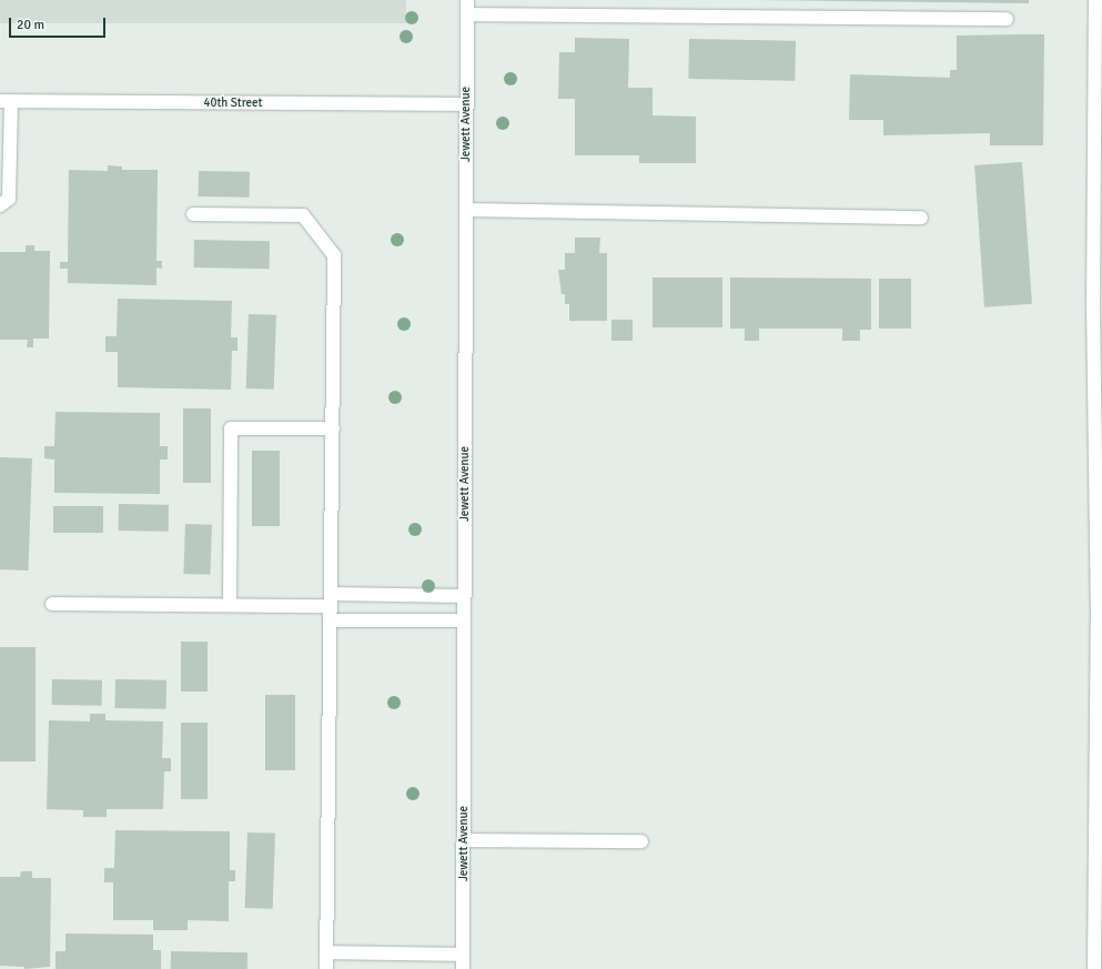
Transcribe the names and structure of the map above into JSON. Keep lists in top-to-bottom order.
{
  "streets": {
    "street": ["40th Street", "Jewett Avenue"]
  },
  "crossings": [
    ["40th Street", "Jewett Avenue"]
  ],
  "scale_bar": "20 m"
}
